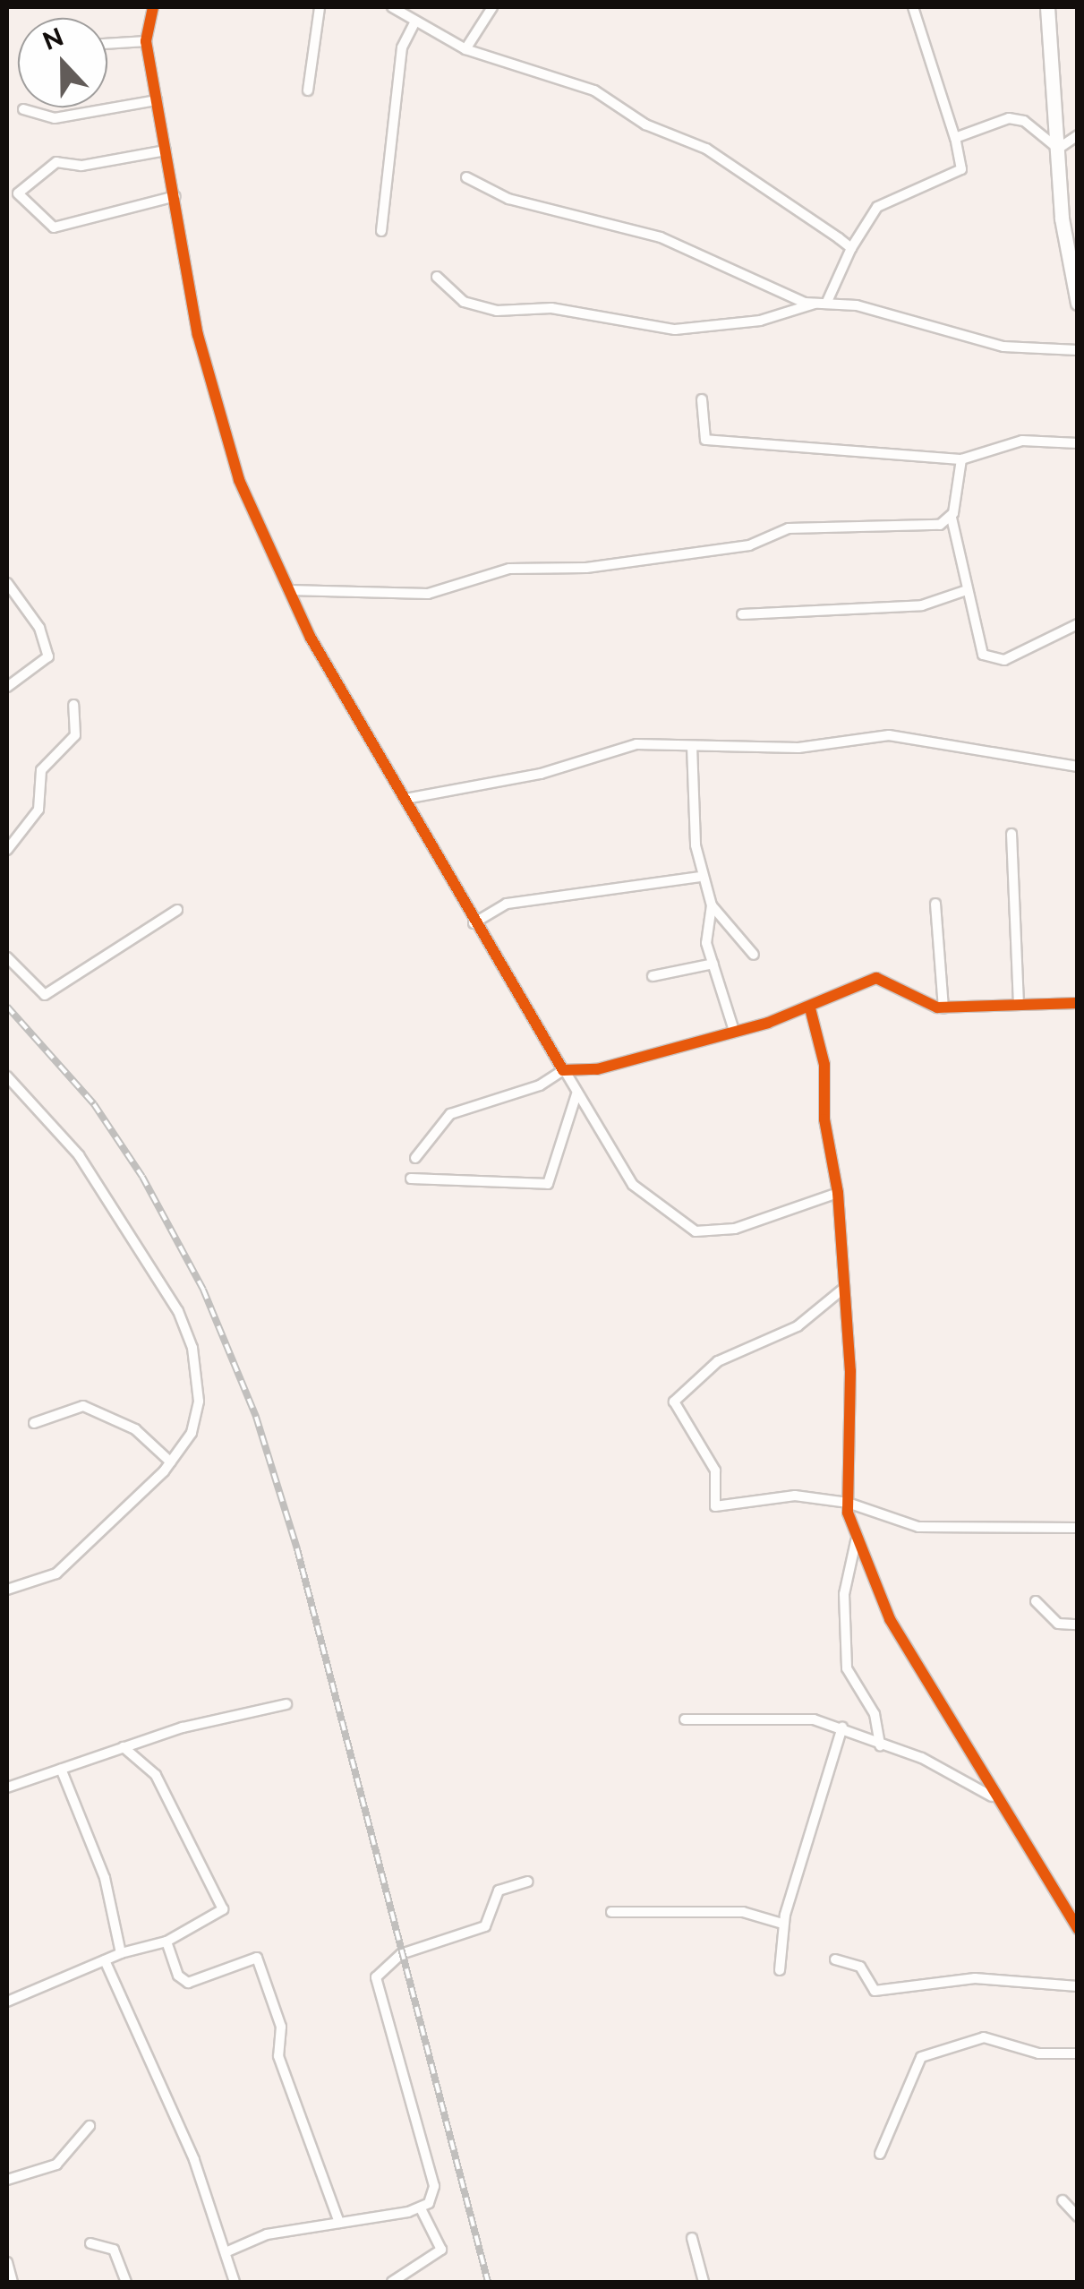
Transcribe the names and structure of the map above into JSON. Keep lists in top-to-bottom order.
{
  "north": "top"
}
